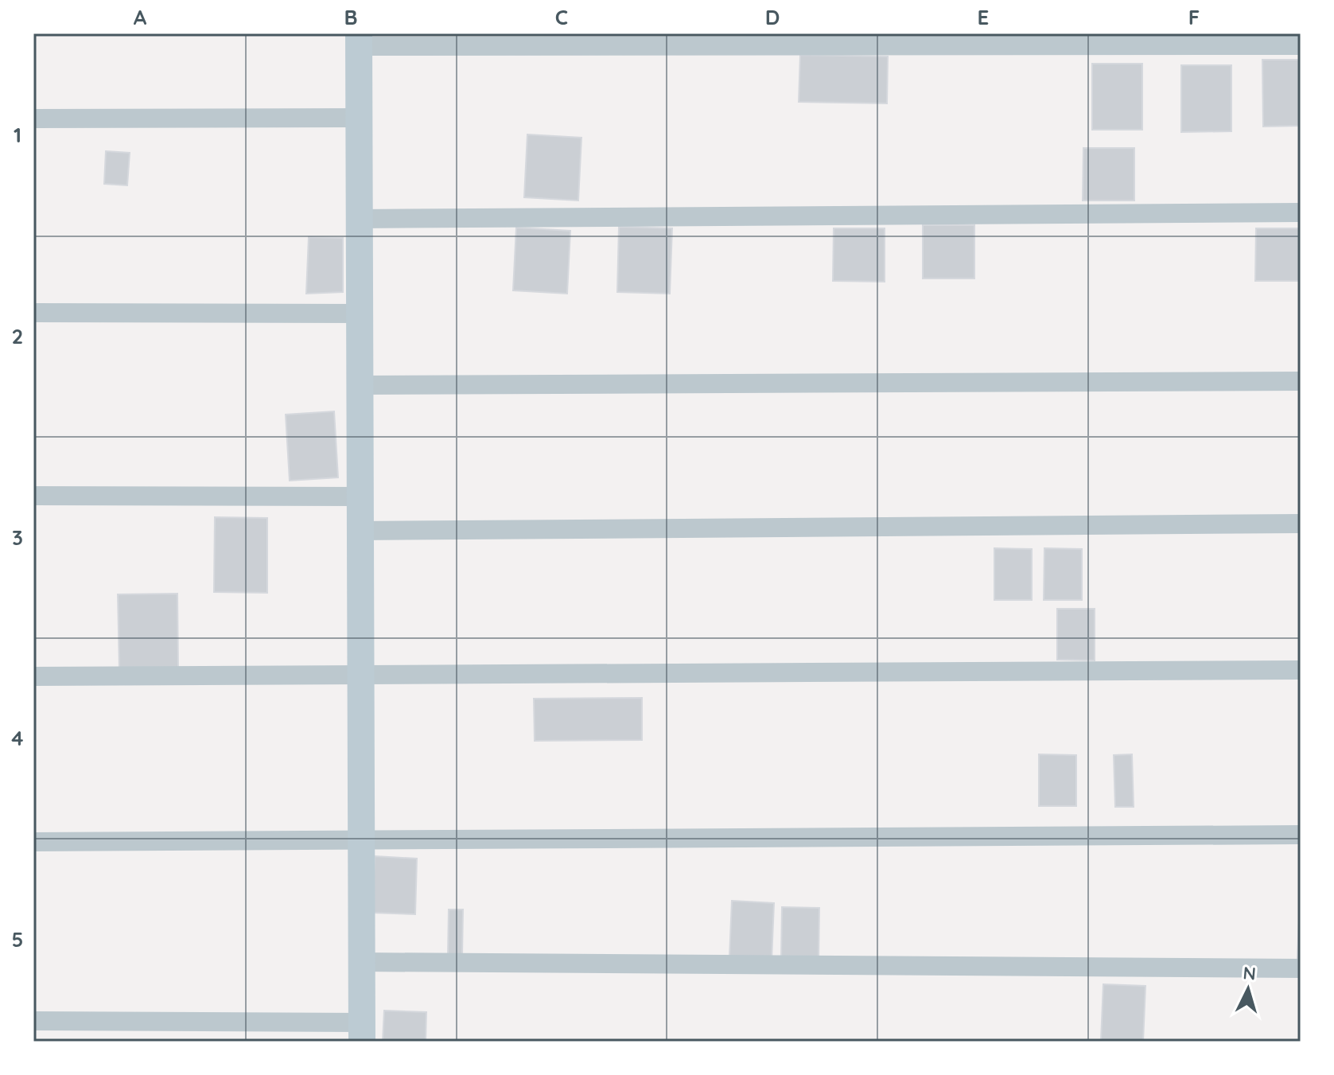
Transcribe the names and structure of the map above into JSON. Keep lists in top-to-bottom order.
{
  "north": "top",
  "grid": {
    "columns": [
      "A",
      "B",
      "C",
      "D",
      "E",
      "F"
    ],
    "rows": [
      "1",
      "2",
      "3",
      "4",
      "5"
    ]
  }
}
